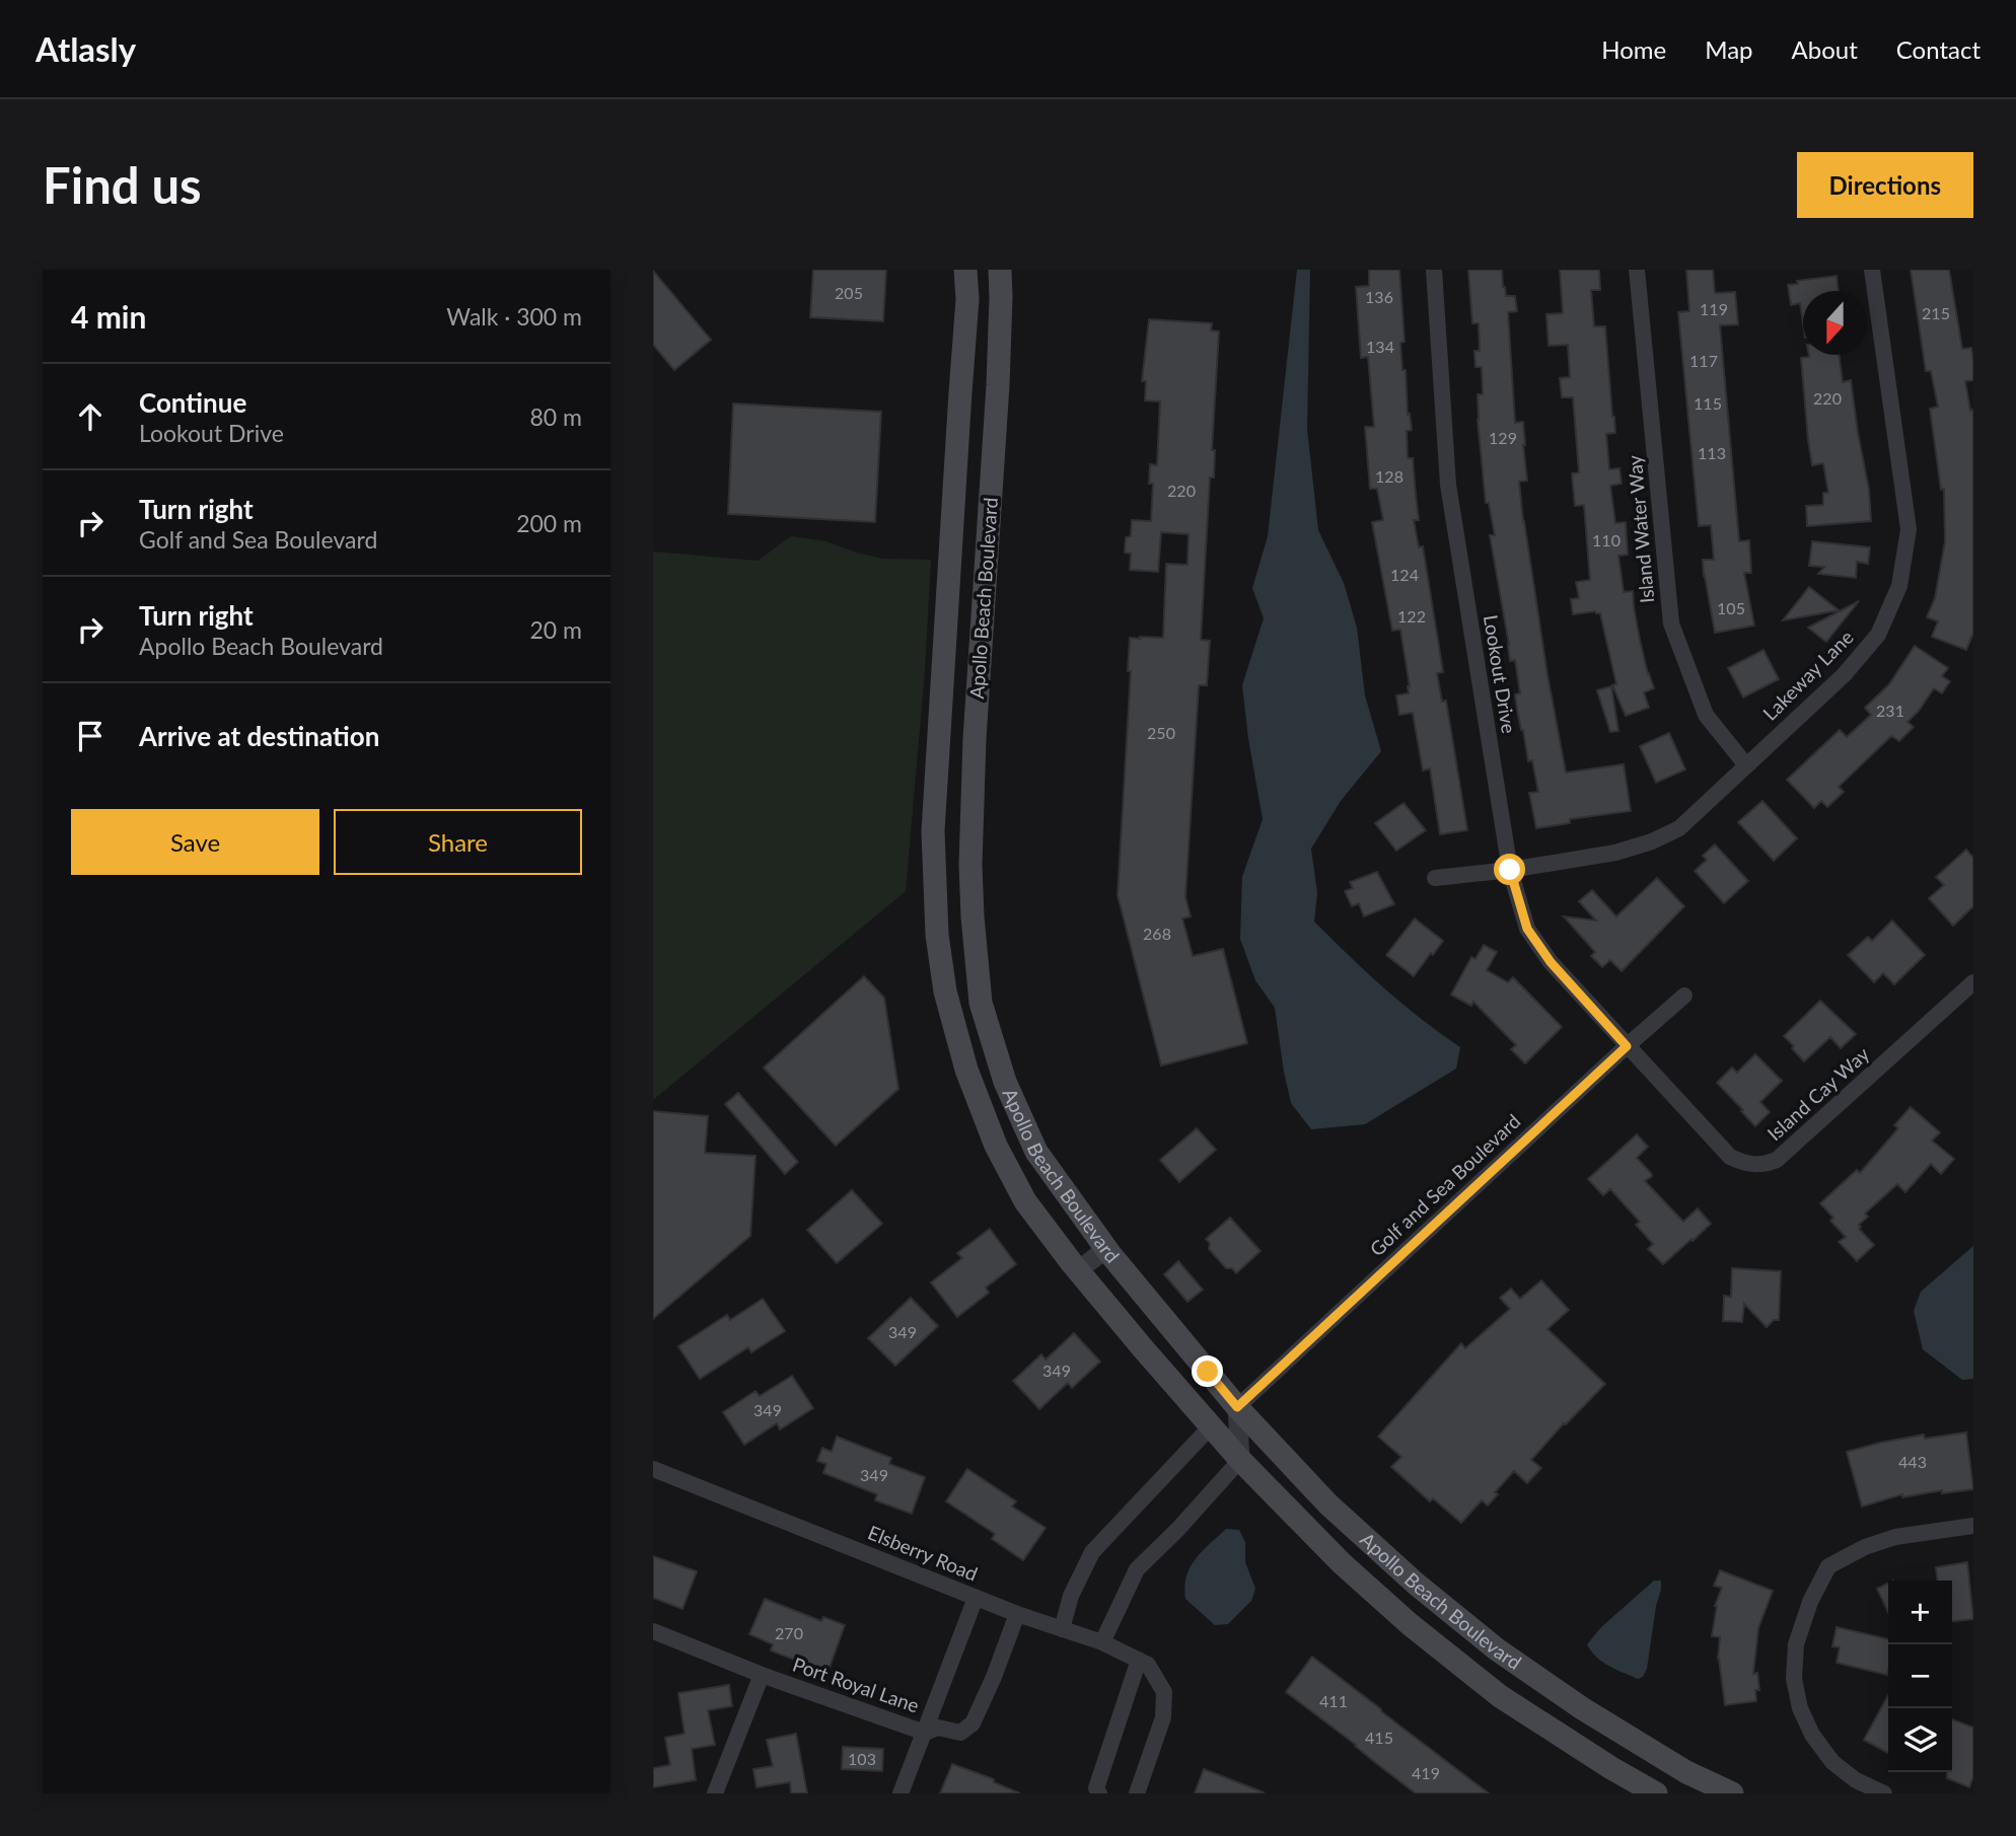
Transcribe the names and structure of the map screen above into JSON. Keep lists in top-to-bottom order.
{
  "streets": {
    "main road": ["Apollo Beach Boulevard"],
    "street": [
      "Island Water Way",
      "Lookout Drive",
      "Lakeway Lane",
      "Island Cay Way",
      "Golf and Sea Boulevard",
      "Elsberry Road",
      "Port Royal Lane"
    ]
  },
  "crossings": [
    ["Island Water Way", "Lakeway Lane"],
    ["Apollo Beach Boulevard", "Golf and Sea Boulevard"],
    ["Lookout Drive", "Lakeway Lane"],
    ["Lookout Drive", "Island Cay Way"],
    ["Lookout Drive", "Golf and Sea Boulevard"],
    ["Island Cay Way", "Golf and Sea Boulevard"],
    ["Elsberry Road", "Port Royal Lane"]
  ],
  "house_numbers": [
    "205",
    "136",
    "119",
    "215",
    "134",
    "117",
    "220",
    "115",
    "129",
    "113",
    "128",
    "220",
    "110",
    "124",
    "105",
    "122",
    "231",
    "250",
    "268",
    "349",
    "349",
    "349",
    "443",
    "349",
    "270",
    "411",
    "415",
    "103",
    "419"
  ],
  "north": "bottom",
  "page": {
    "header": "Atlasly",
    "nav": [
      "Home",
      "Map",
      "About",
      "Contact"
    ],
    "buttons": [
      "Directions",
      ["Save", "Share"]
    ],
    "title": "Find us",
    "heading": ["4 min", "Walk · 300 m"],
    "list": [
      ["Continue", "Lookout Drive", "80 m"],
      ["Turn right", "Golf and Sea Boulevard", "200 m"],
      ["Turn right", "Apollo Beach Boulevard", "20 m"],
      "Arrive at destination"
    ],
    "map_buttons": ["+", "−"]
  }
}
